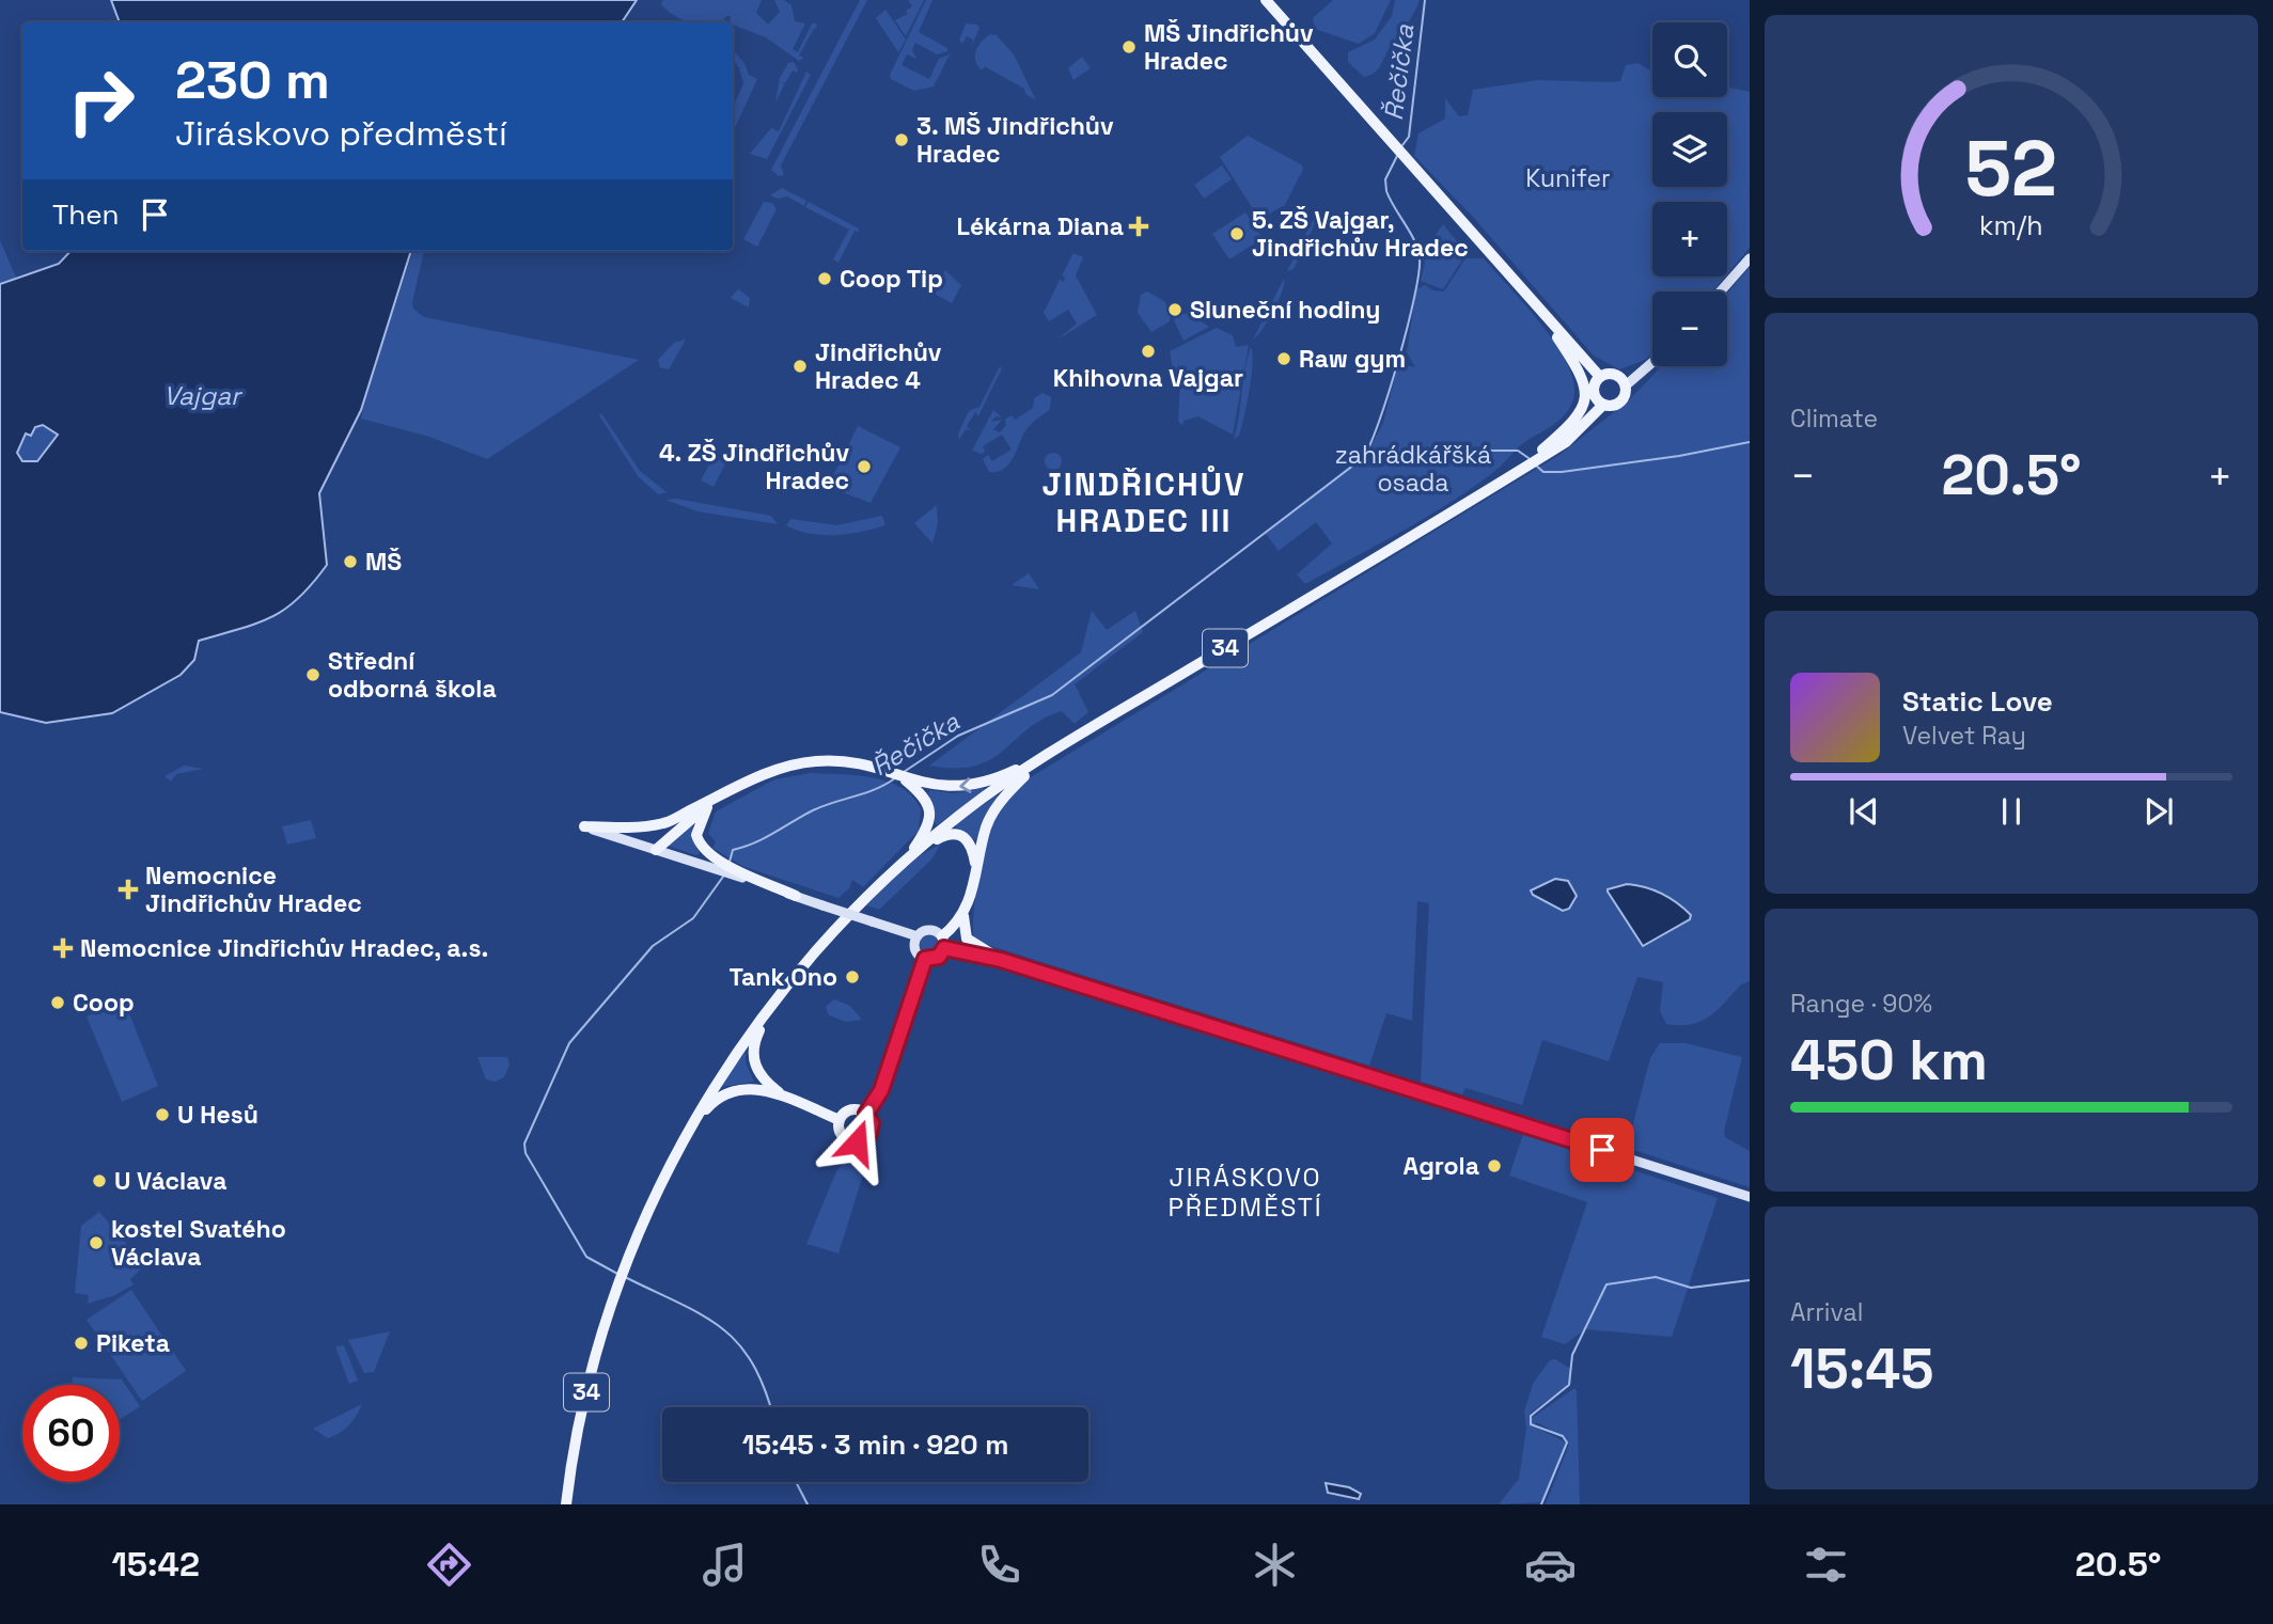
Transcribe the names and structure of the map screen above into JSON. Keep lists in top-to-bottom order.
{
  "streets": {
    "main road": ["34"]
  },
  "districts": ["JINDŘICHŮV HRADEC III", "JIRÁSKOVO PŘEDMĚSTÍ"],
  "water": ["Řečička", "Vajgar"],
  "parks": ["Kunifer", "zahrádkářšká osada"],
  "places": {
    "other": [
      "MŠ Jindřichův Hradec",
      "3. MŠ Jindřichův Hradec",
      "5. ZŠ Vajgar, Jindřichův Hradec",
      "Coop Tip",
      "Sluneční hodiny",
      "Khihovna Vajgar",
      "Raw gym",
      "Jindřichův Hradec 4",
      "4. ZŠ Jindřichův Hradec",
      "MŠ",
      "Střední odborná škola",
      "Tank Ono",
      "Coop",
      "U Hesů",
      "Agrola",
      "U Václava",
      "kostel Svatého Václava",
      "Piketa"
    ],
    "health": ["Lékárna Diana", "Nemocnice Jindřichův Hradec", "Nemocnice Jindřichův Hradec, a.s."]
  },
  "page": {
    "map_buttons": ["+", "−"],
    "turn": ["230 m", "Jiráskovo předměstí"],
    "then": "Then",
    "tile": [
      "Climate",
      ["Range · 90%", "450 km"],
      ["Arrival", "15:45"]
    ],
    "heat": ["−", "20.5°", "+"],
    "song": ["Static Love", "Velvet Ray"],
    "limit": "60",
    "trip": "15:45 · 3 min · 920 m",
    "tabs": ["15:42", "20.5°"],
    "gauge": ["52", "km/h"]
  }
}
